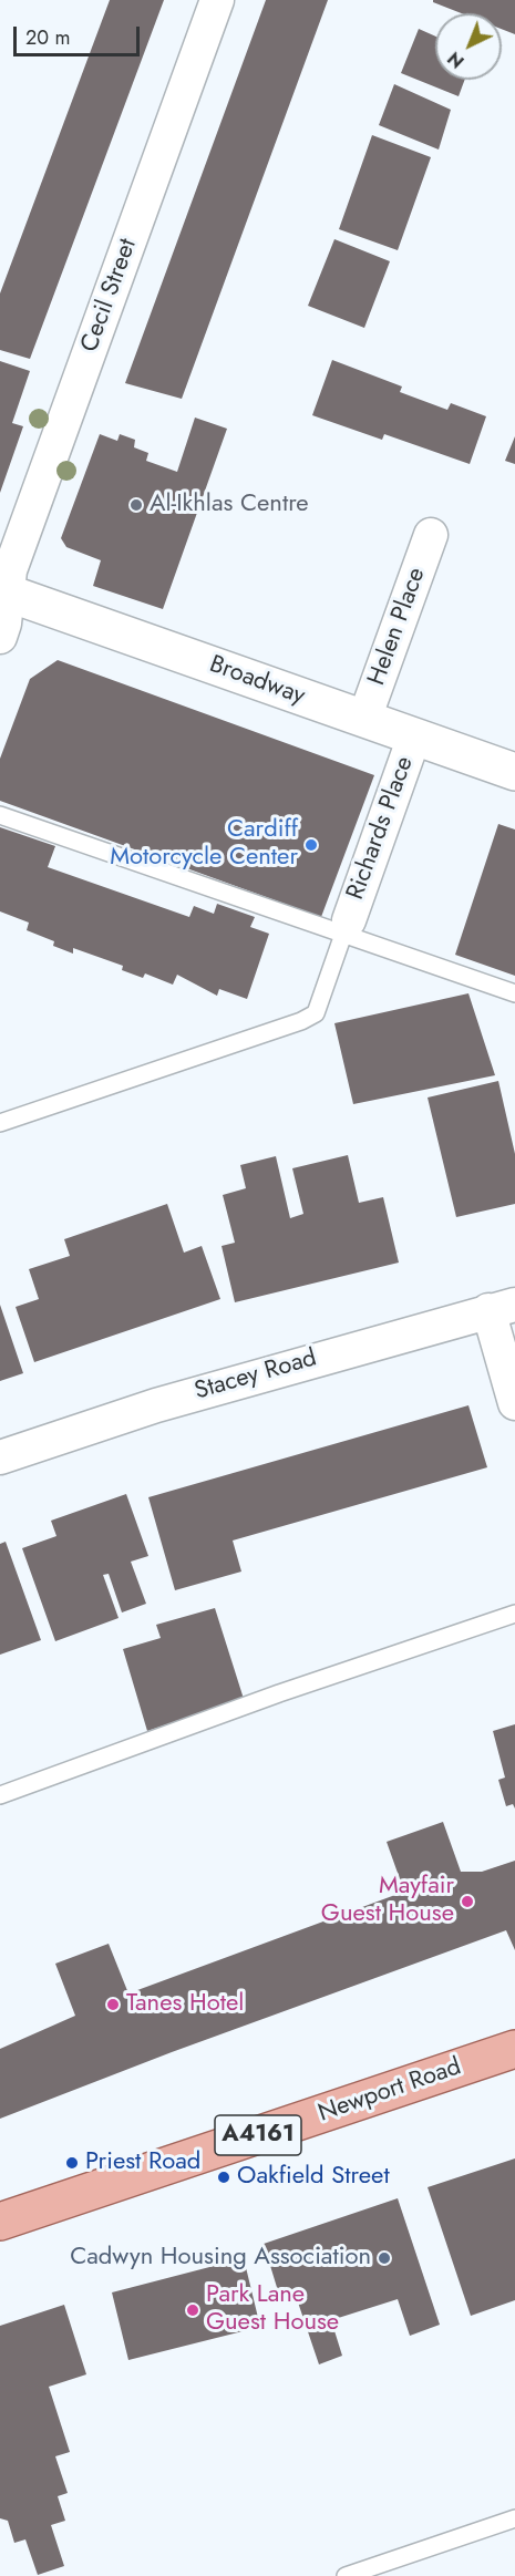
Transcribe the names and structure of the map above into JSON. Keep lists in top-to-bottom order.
{
  "streets": {
    "main road": ["Broadway", "Newport Road", "A4161"],
    "street": [
      "Cecil Street",
      "Helen Place",
      "Richards Place",
      "Stacey Road"
    ]
  },
  "crossings": [
    ["Cecil Street", "Broadway"],
    ["Helen Place", "Broadway"],
    ["Broadway", "Richards Place"]
  ],
  "places": [
    "Al-Ikhlas Centre",
    "Cardiff Motorcycle Center",
    "Mayfair Guest House",
    "Tanes Hotel",
    "Priest Road",
    "Oakfield Street",
    "Cadwyn Housing Association",
    "Park Lane Guest House"
  ],
  "scale_bar": "20 m",
  "north": "bottom left"
}
